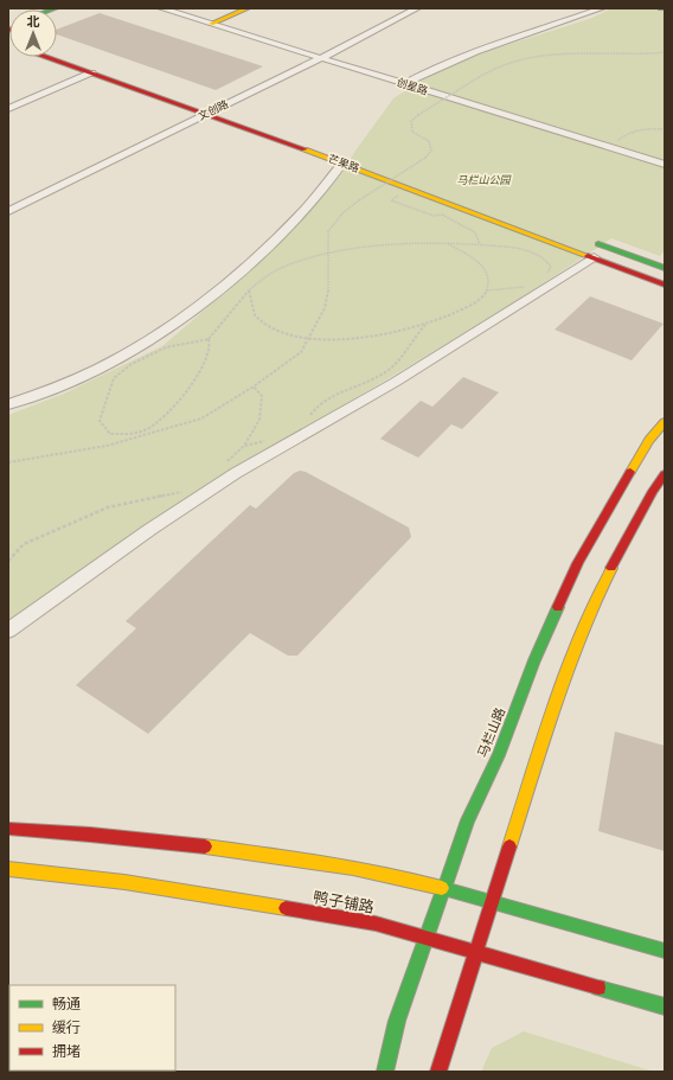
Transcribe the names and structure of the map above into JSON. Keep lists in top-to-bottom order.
{
  "streets": {
    "main road": ["芒果路", "马栏山路", "鸭子铺路"],
    "street": ["创星路", "文创路"]
  },
  "crossings": [
    ["创星路", "文创路"],
    ["文创路", "芒果路"],
    ["马栏山路", "鸭子铺路"]
  ],
  "parks": ["马栏山公园"],
  "legend": ["畅通", "缓行", "拥堵"],
  "north": "top"
}
